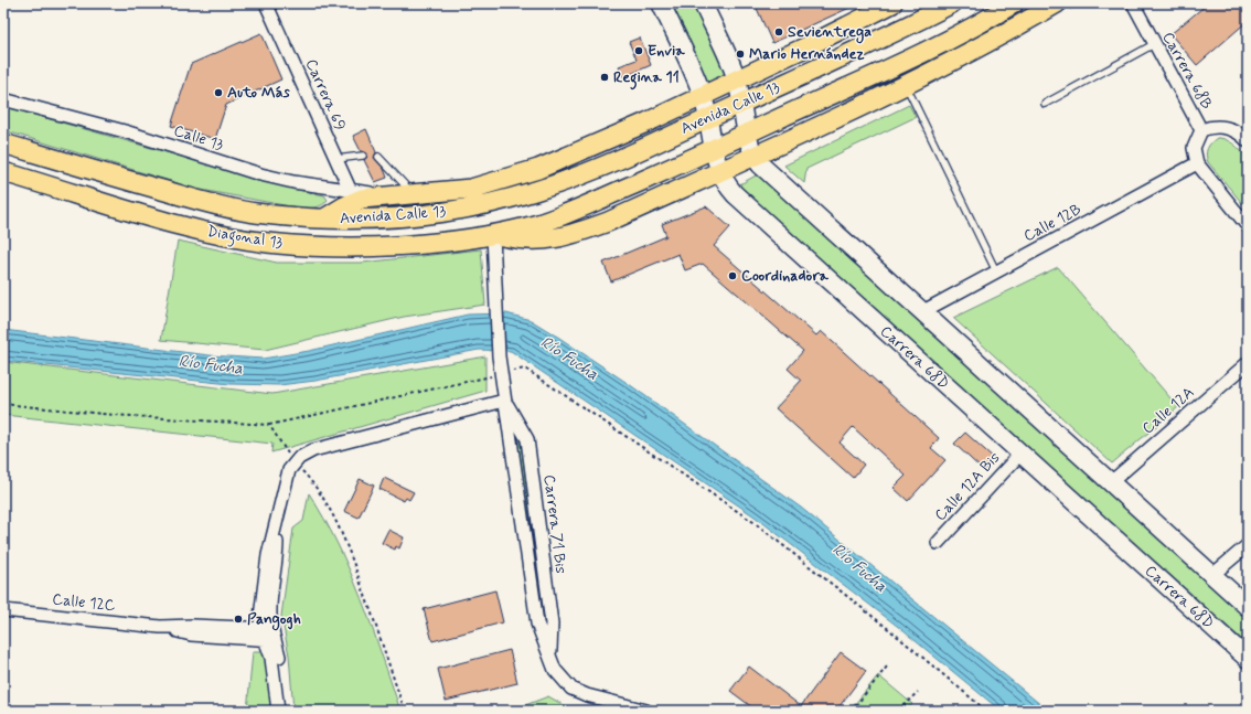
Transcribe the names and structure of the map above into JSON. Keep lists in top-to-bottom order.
{
  "streets": {
    "main road": ["Avenida Calle 13", "Diagonal 13", "Carrera 68D"],
    "street": [
      "Carrera 68B",
      "Carrera 69",
      "Calle 13",
      "Calle 12B",
      "Calle 12A",
      "Calle 12A Bis",
      "Carrera 71 Bis",
      "Calle 12C"
    ]
  },
  "crossings": [
    ["Carrera 68B", "Calle 12B"],
    ["Carrera 69", "Avenida Calle 13"],
    ["Carrera 69", "Calle 13"],
    ["Avenida Calle 13", "Calle 13"],
    ["Avenida Calle 13", "Diagonal 13"],
    ["Avenida Calle 13", "Carrera 68D"],
    ["Avenida Calle 13", "Carrera 71 Bis"],
    ["Diagonal 13", "Carrera 71 Bis"],
    ["Carrera 68D", "Calle 12A Bis"]
  ],
  "water": ["Río Fucha"],
  "places": [
    "Sevientrega",
    "Envia",
    "Mario Hernández",
    "Regina 11",
    "Auto Más",
    "Coordinadora",
    "Pangogh"
  ]
}
